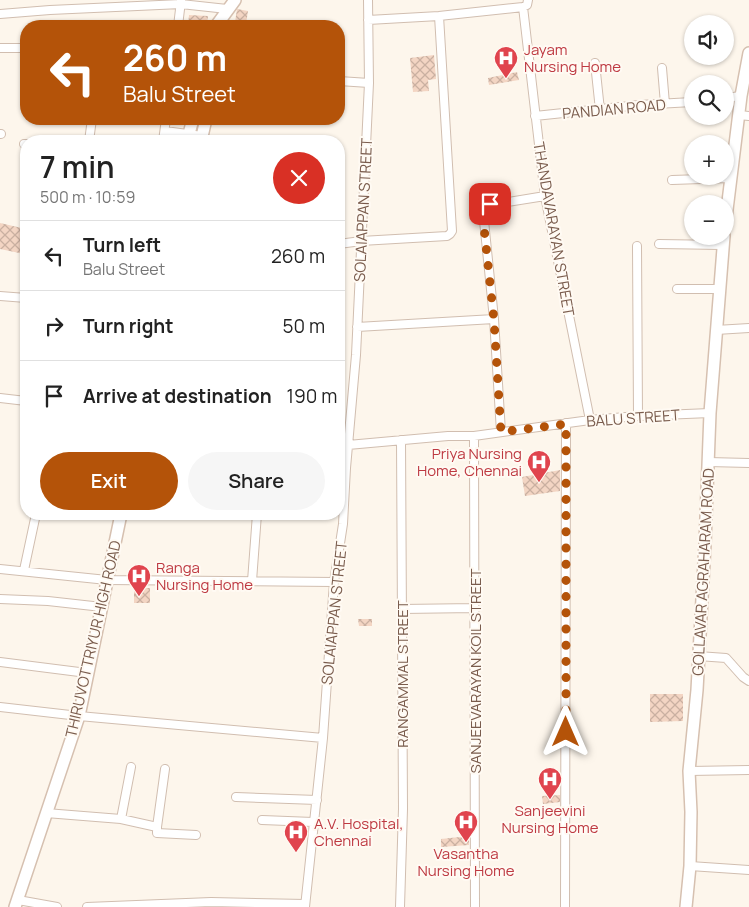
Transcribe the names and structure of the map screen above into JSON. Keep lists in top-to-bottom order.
{
  "streets": {
    "street": [
      "PANDIAN ROAD",
      "SOLAIAPPAN STREET",
      "THANDAVARAYAN STREET",
      "BALU STREET",
      "GOLLAVAR AGRAHARAM ROAD",
      "THIRUVOTTRIYUR HIGH ROAD",
      "SANJEEVARAYAN KOIL STREET",
      "RANGAMMAL STREET"
    ]
  },
  "crossings": [
    ["PANDIAN ROAD", "THANDAVARAYAN STREET"],
    ["SOLAIAPPAN STREET", "BALU STREET"],
    ["THANDAVARAYAN STREET", "BALU STREET"],
    ["BALU STREET", "GOLLAVAR AGRAHARAM ROAD"],
    ["BALU STREET", "SANJEEVARAYAN KOIL STREET"],
    ["BALU STREET", "RANGAMMAL STREET"]
  ],
  "places": {
    "hospital": [
      "Jayam Nursing Home",
      "Priya Nursing Home, Chennai",
      "Ranga Nursing Home",
      "Sanjeevini Nursing Home",
      "Vasantha Nursing Home",
      "A.V. Hospital, Chennai"
    ]
  },
  "page": {
    "map_buttons": ["+", "−"],
    "turn": ["260 m", "Balu Street"],
    "heading": ["7 min", "500 m · 10:59"],
    "list": [
      {
        "name": "Turn left",
        "note": "Balu Street",
        "value": "260 m"
      },
      {
        "name": "Turn right",
        "value": "50 m"
      },
      {
        "name": "Arrive at destination",
        "value": "190 m"
      }
    ],
    "buttons": ["Exit", "Share"]
  }
}
